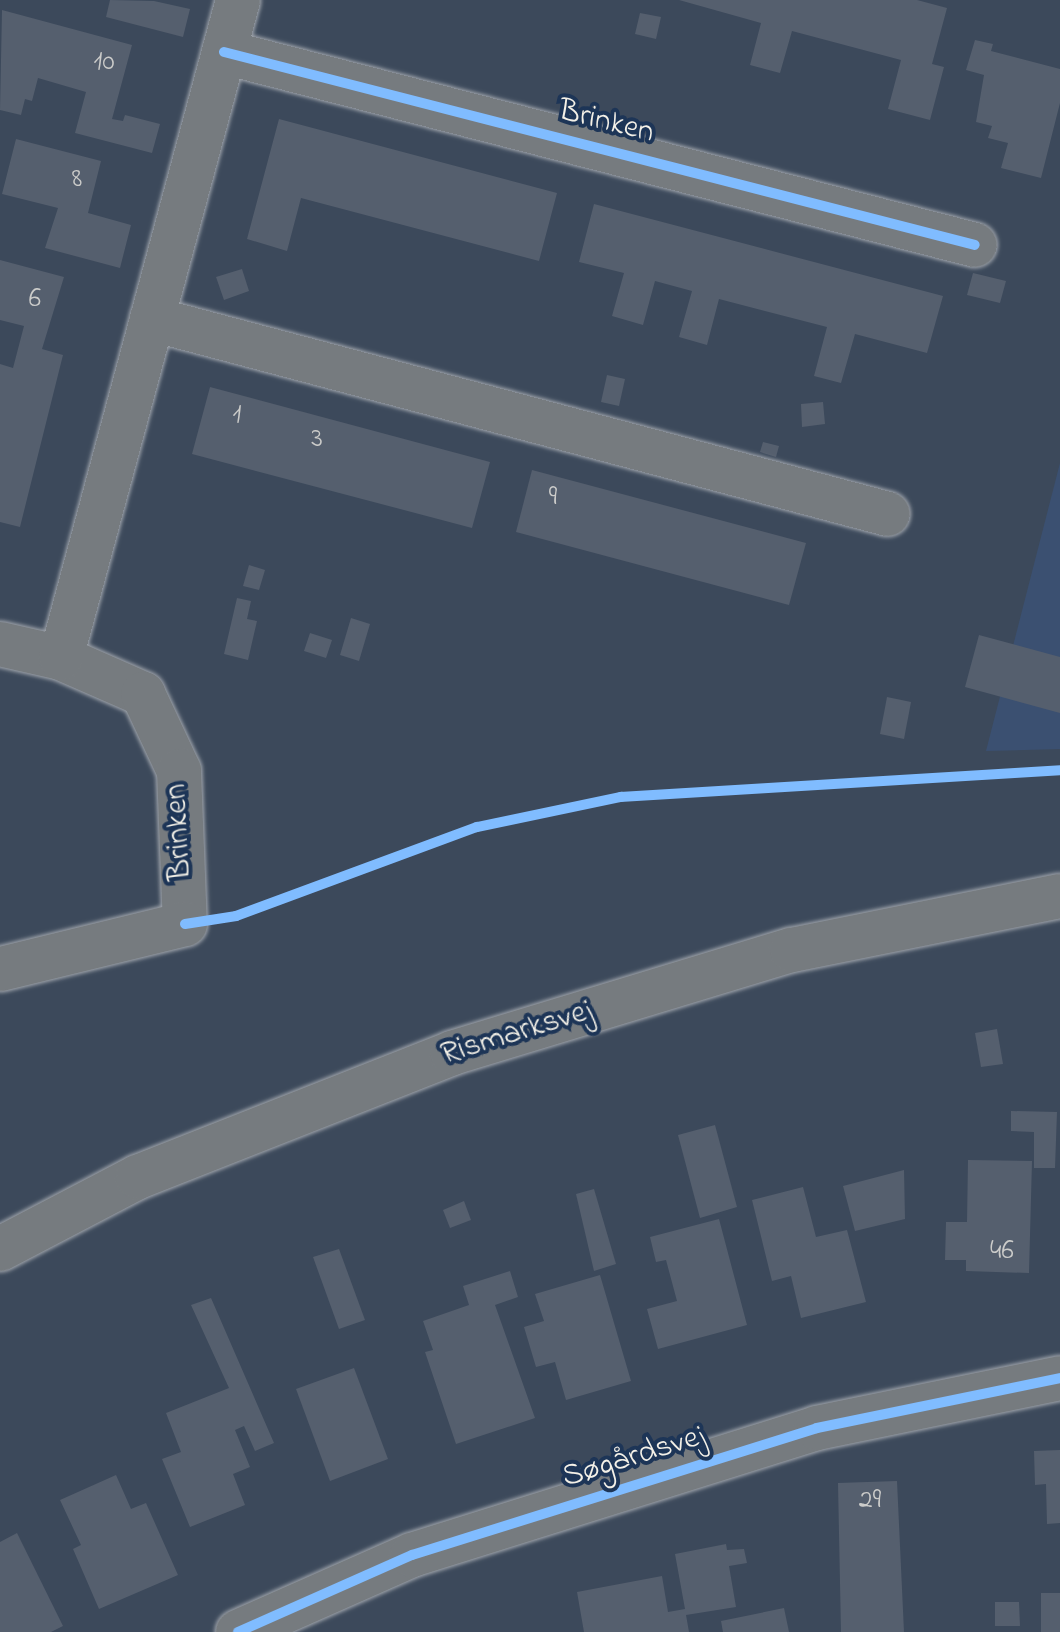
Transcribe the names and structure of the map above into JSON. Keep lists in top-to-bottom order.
{
  "streets": {
    "street": ["Brinken", "Rismarksvej", "Søgårdsvej"]
  },
  "house_numbers": [
    "10",
    "8",
    "6",
    "1",
    "3",
    "9",
    "46",
    "29"
  ]
}
